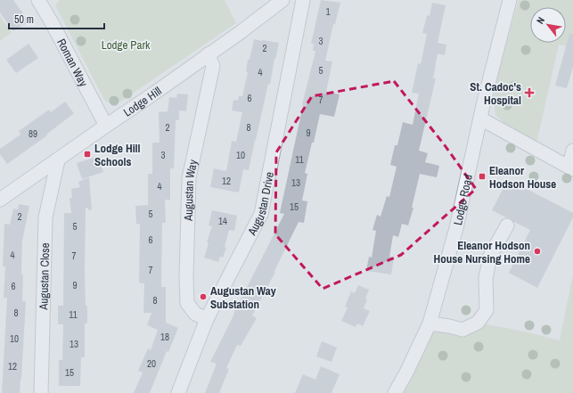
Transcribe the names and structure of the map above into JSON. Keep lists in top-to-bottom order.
{
  "streets": {
    "street": [
      "Roman Way",
      "Lodge Hill",
      "Augustan Way",
      "Lodge Road",
      "Augustan Drive",
      "Augustan Close"
    ]
  },
  "crossings": [
    ["Roman Way", "Lodge Hill"],
    ["Lodge Hill", "Augustan Way"],
    ["Lodge Hill", "Augustan Close"],
    ["Augustan Way", "Augustan Drive"]
  ],
  "parks": ["Lodge Park"],
  "places": {
    "health": ["St. Cadoc's Hospital"],
    "transit": ["Lodge Hill Schools", "Eleanor Hodson House"],
    "other": ["Eleanor Hodson House Nursing Home", "Augustan Way Substation"]
  },
  "house_numbers": [
    "1",
    "3",
    "2",
    "5",
    "4",
    "6",
    "7",
    "2",
    "8",
    "9",
    "89",
    "3",
    "10",
    "11",
    "12",
    "13",
    "4",
    "15",
    "5",
    "2",
    "14",
    "5",
    "6",
    "4",
    "7",
    "7",
    "9",
    "6",
    "8",
    "8",
    "11",
    "18",
    "10",
    "13",
    "20",
    "12",
    "15"
  ],
  "scale_bar": "50 m",
  "north": "top left"
}
